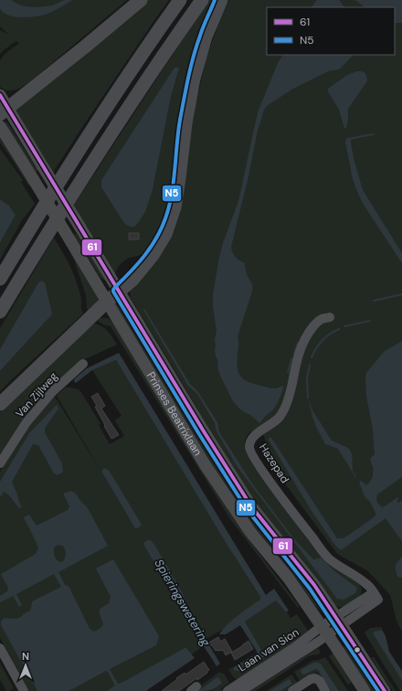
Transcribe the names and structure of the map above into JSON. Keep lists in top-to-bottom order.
{
  "streets": {
    "main road": ["Prinses Beatrixlaan"],
    "street": ["Van Zijlweg", "Hazepad", "Laan van Sion"]
  },
  "crossings": [
    ["Prinses Beatrixlaan", "Hazepad"],
    ["Prinses Beatrixlaan", "Laan van Sion"],
    ["Hazepad", "Laan van Sion"]
  ],
  "water": ["Spieringswetering"],
  "lines": ["transit line N5", "transit line 61"],
  "legend": ["61", "N5"],
  "north": "top"
}
